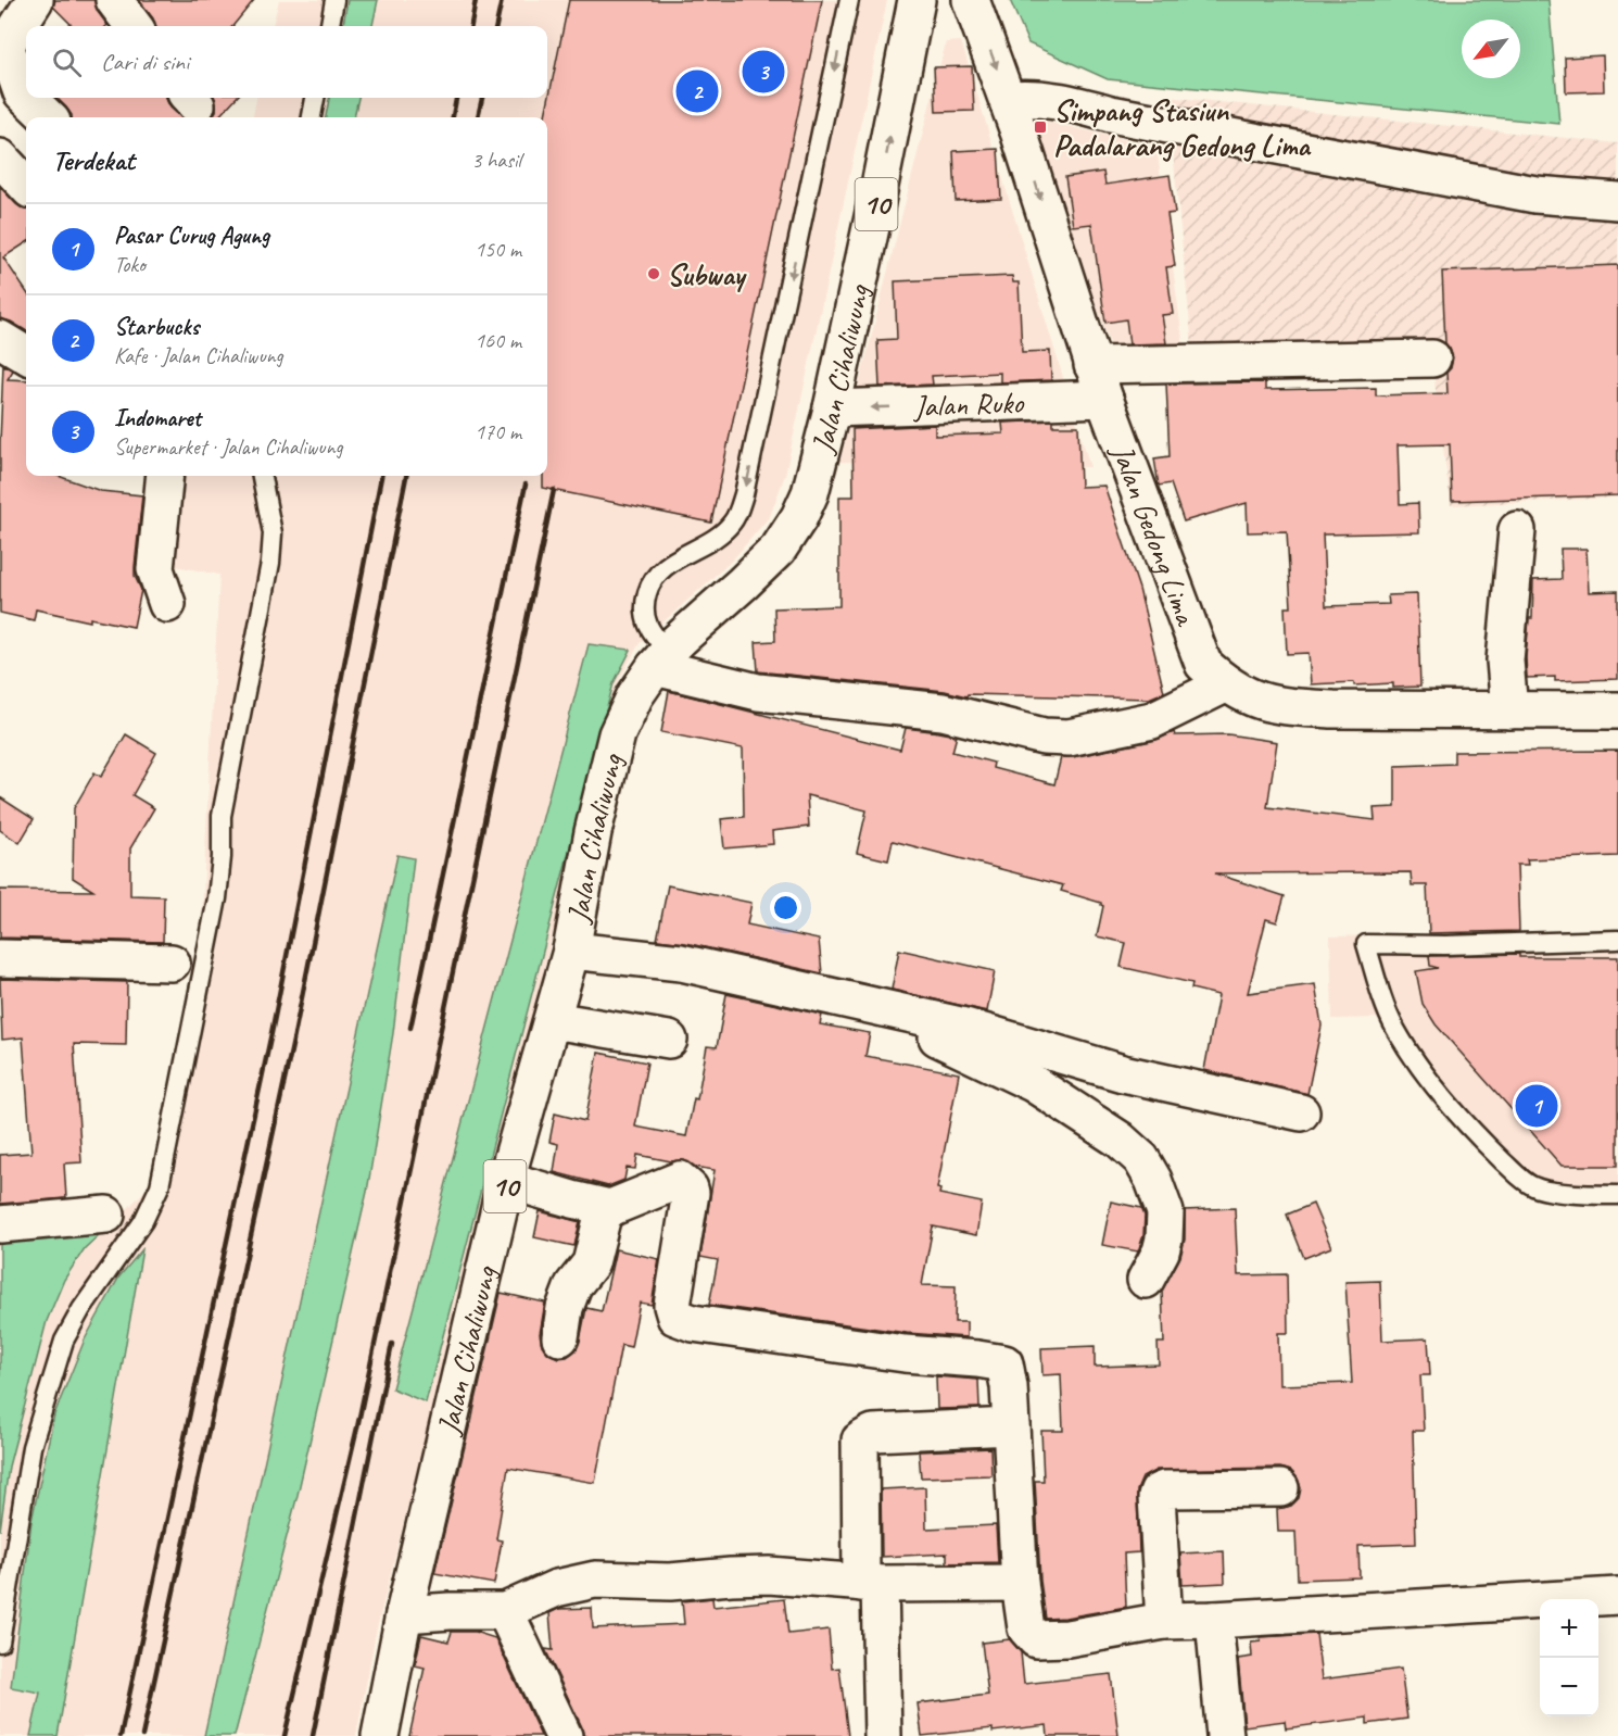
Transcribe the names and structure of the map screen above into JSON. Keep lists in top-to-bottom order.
{
  "streets": {
    "main road": [
      "10",
      "Jalan Cihaliwung",
      "Jalan Ruko",
      "Jalan Gedong Lima"
    ]
  },
  "crossings": [
    ["Jalan Cihaliwung", "Jalan Ruko"],
    ["Jalan Ruko", "Jalan Gedong Lima"]
  ],
  "places": {
    "transit": ["Simpang Stasiun Padalarang Gedong Lima"],
    "other": ["Subway"]
  },
  "north": "bottom left",
  "page": {
    "search": "Cari di sini",
    "pins": ["3", "2", "1"],
    "heading": ["Terdekat", "3 hasil"],
    "list": [
      {
        "mark": "1",
        "name": "Pasar Curug Agung",
        "note": "Toko",
        "value": "150 m"
      },
      {
        "mark": "2",
        "name": "Starbucks",
        "note": "Kafe · Jalan Cihaliwung",
        "value": "160 m"
      },
      {
        "mark": "3",
        "name": "Indomaret",
        "note": "Supermarket · Jalan Cihaliwung",
        "value": "170 m"
      }
    ],
    "map_buttons": ["+", "−"]
  }
}
